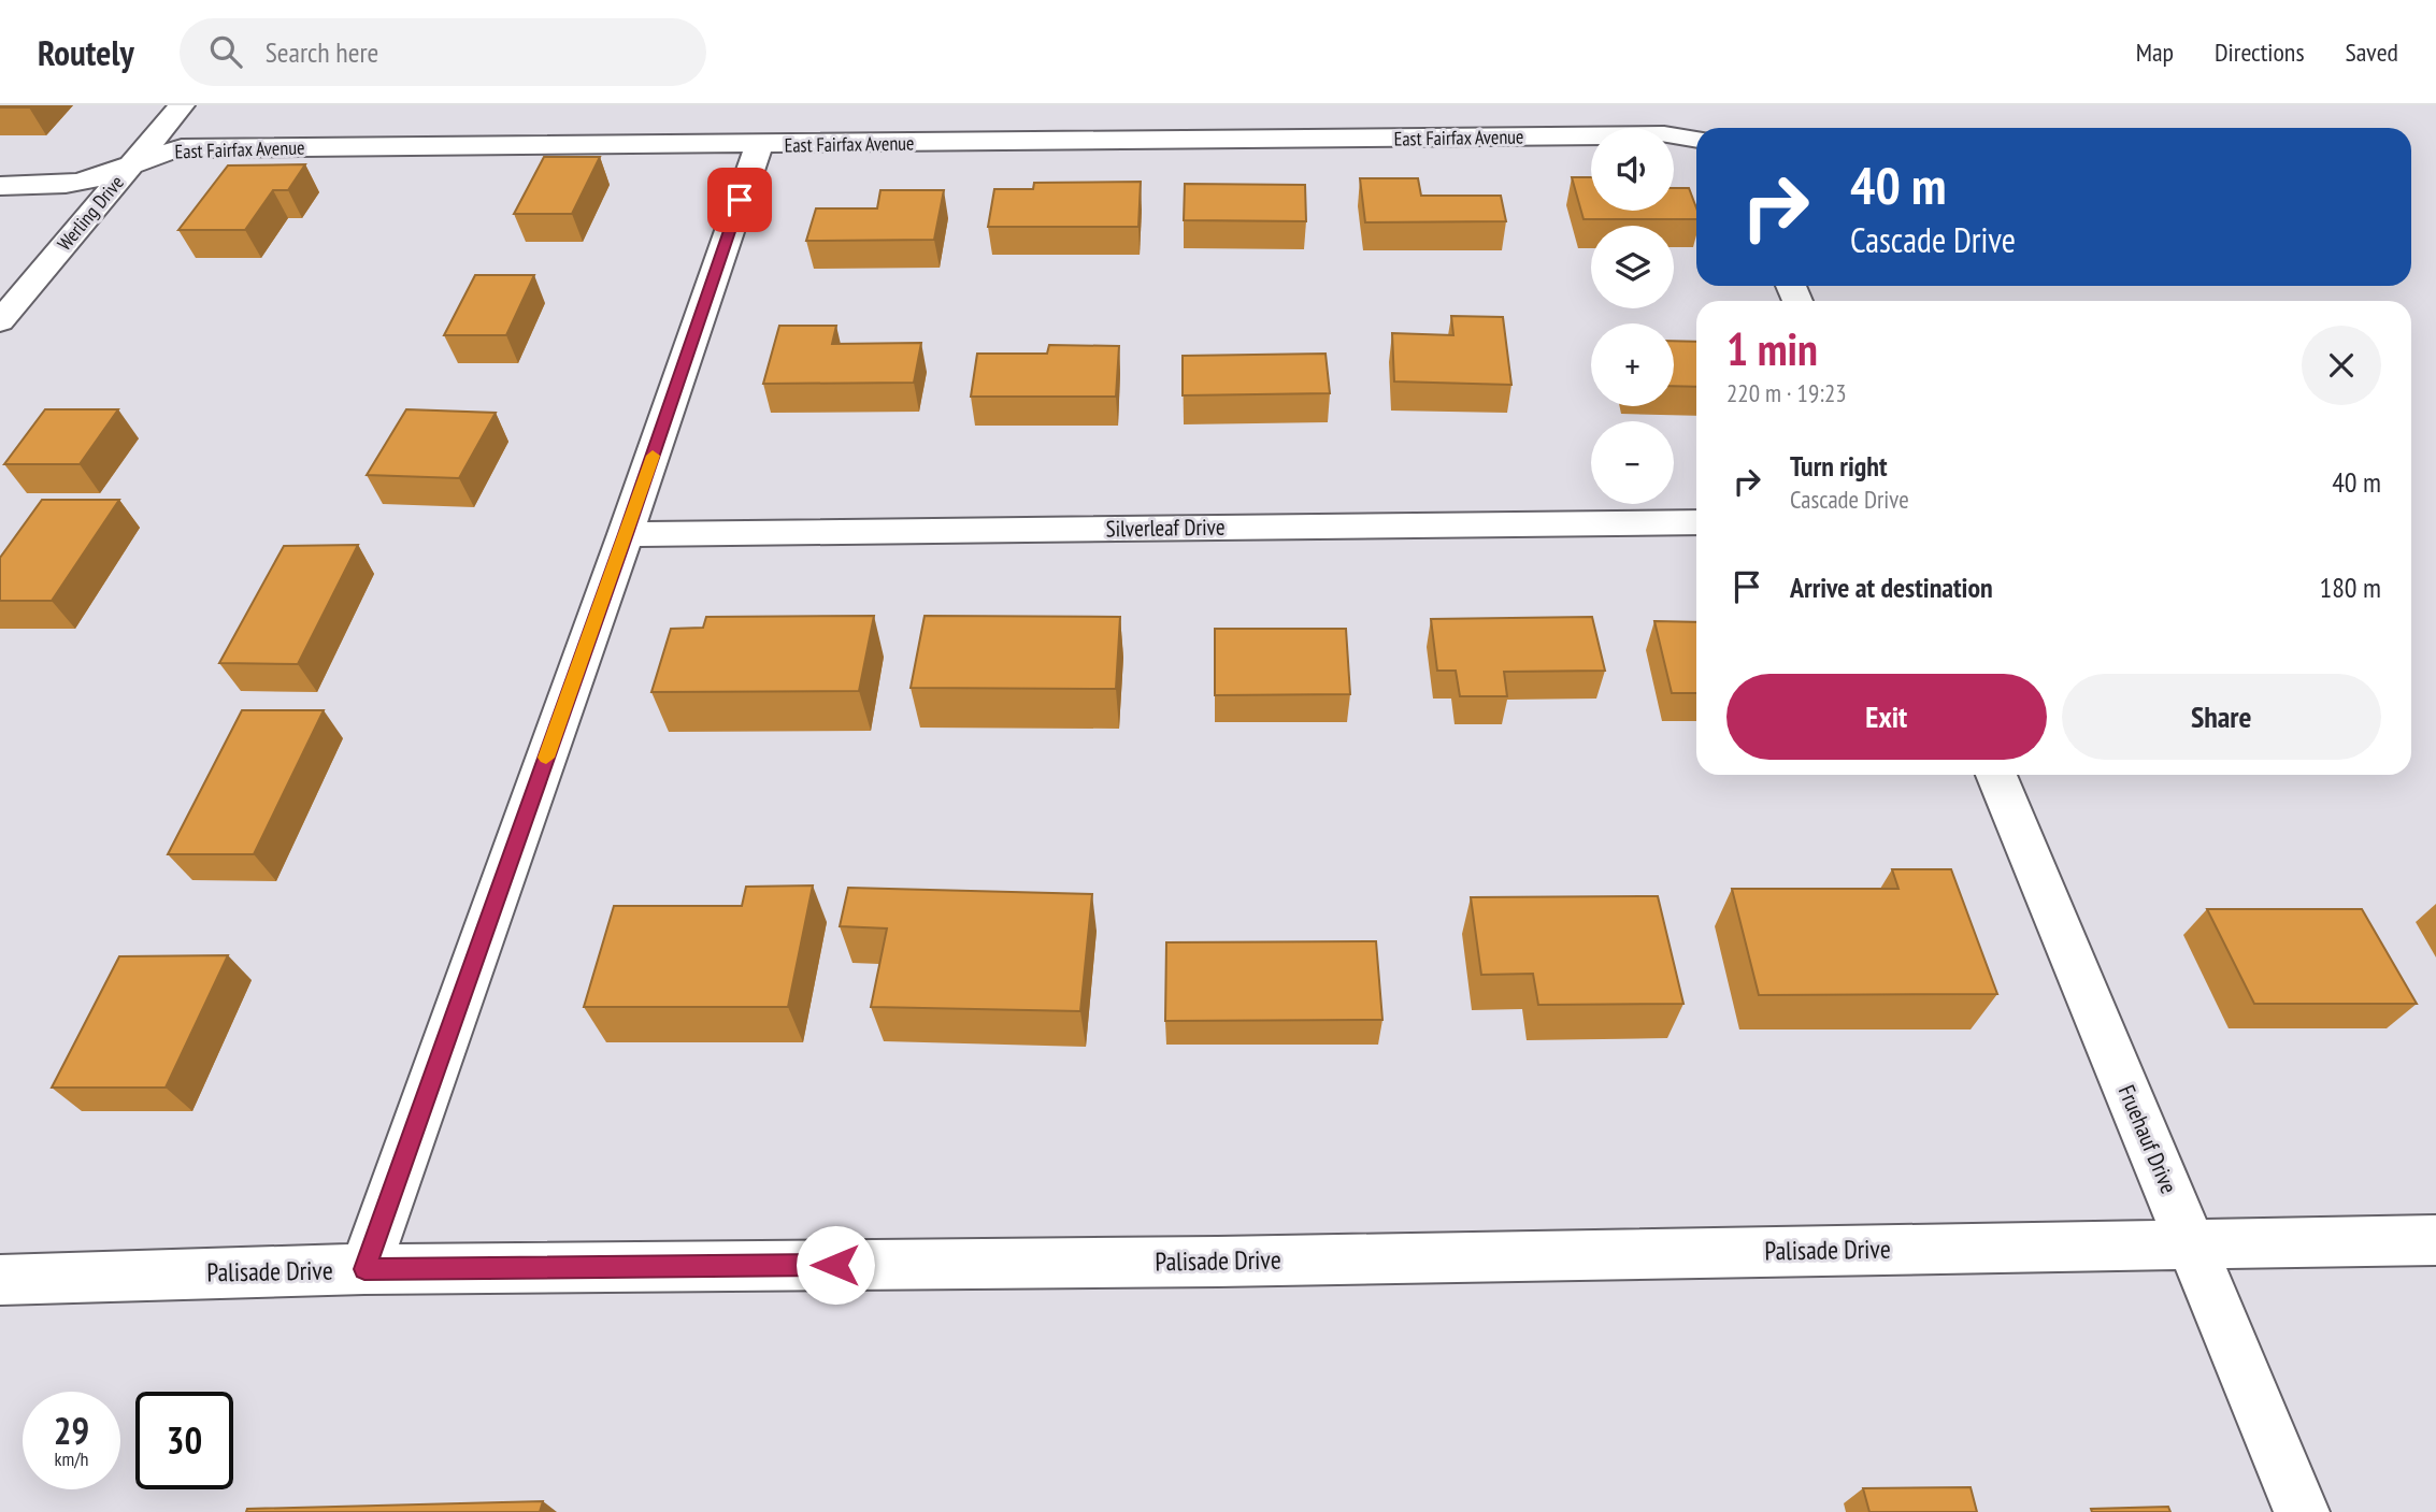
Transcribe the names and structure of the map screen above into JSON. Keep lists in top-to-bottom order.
{
  "streets": {
    "street": [
      "East Fairfax Avenue",
      "Werling Drive",
      "Silverleaf Drive",
      "Fruehauf Drive",
      "Palisade Drive"
    ]
  },
  "crossings": [
    ["East Fairfax Avenue", "Werling Drive"],
    ["Fruehauf Drive", "Palisade Drive"]
  ],
  "page": {
    "header": "Routely",
    "search": "Search here",
    "nav": ["Map", "Directions", "Saved"],
    "map_buttons": ["+", "−"],
    "turn": ["40 m", "Cascade Drive"],
    "heading": ["1 min", "220 m · 19:23"],
    "list": [
      {
        "name": "Turn right",
        "note": "Cascade Drive",
        "value": "40 m"
      },
      {
        "name": "Arrive at destination",
        "value": "180 m"
      }
    ],
    "buttons": ["Exit", "Share"],
    "speed": "29 km/h",
    "limit": "30"
  }
}
